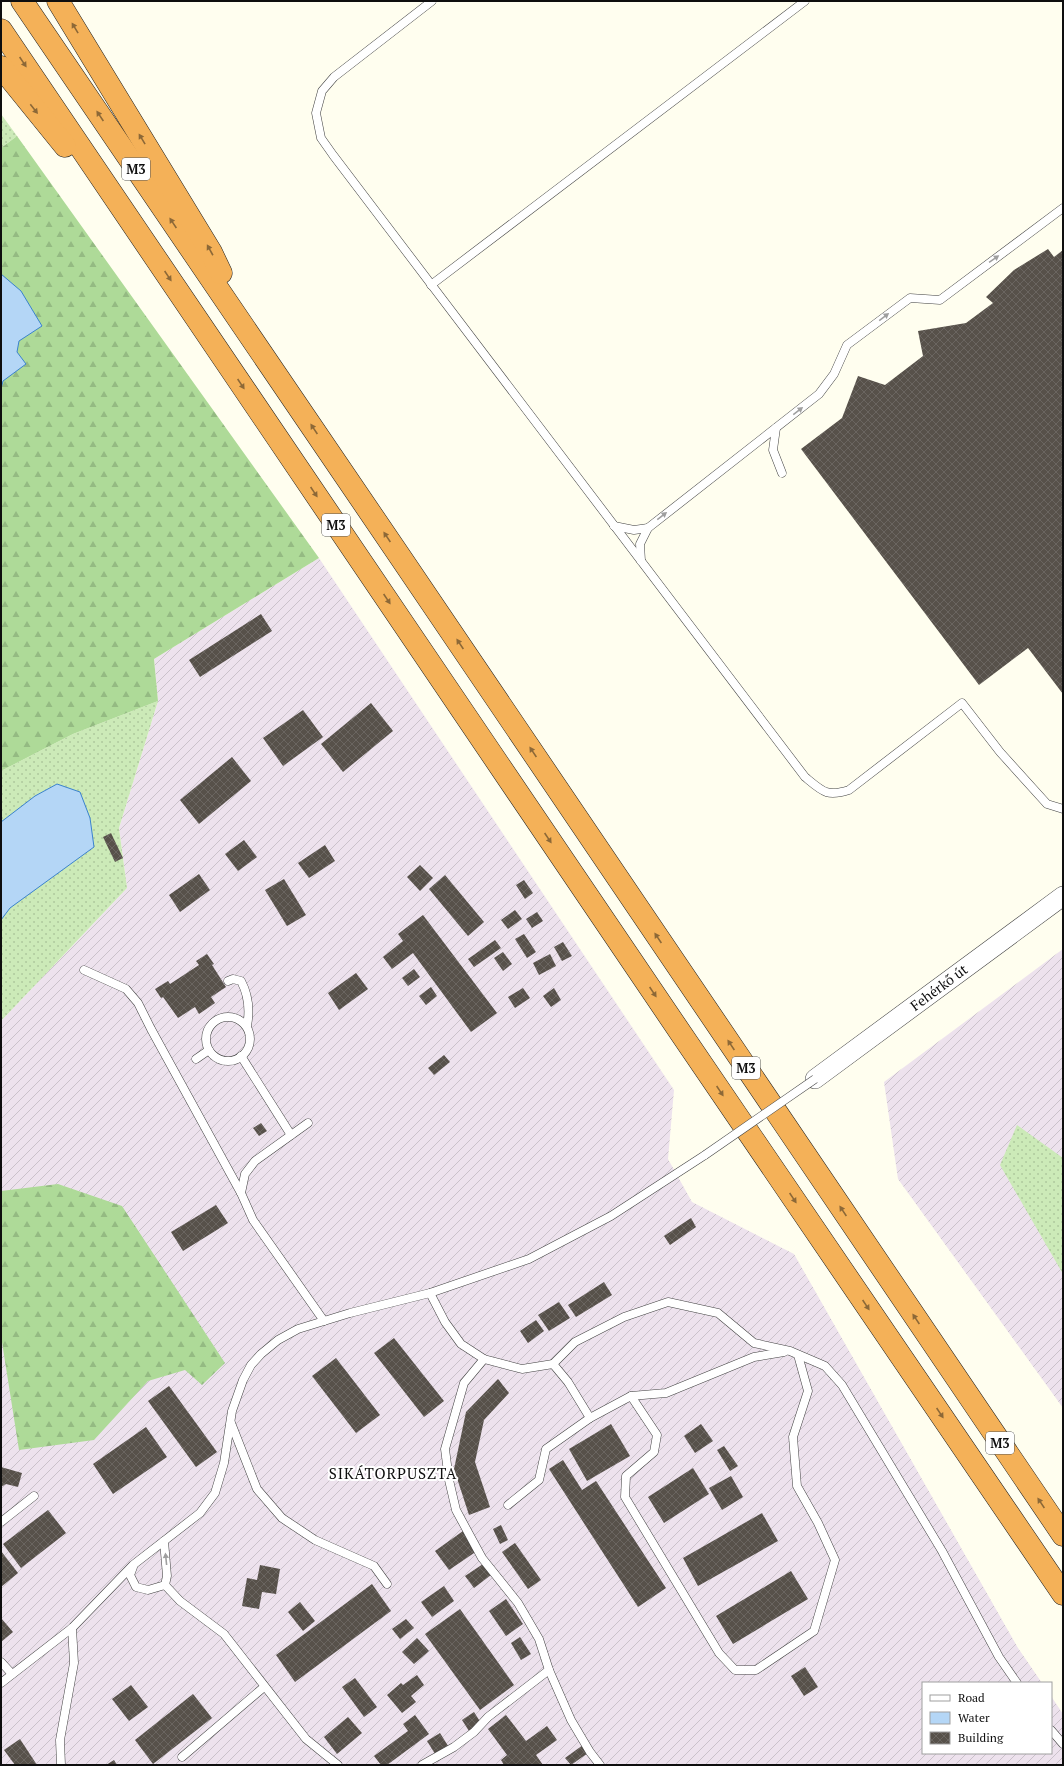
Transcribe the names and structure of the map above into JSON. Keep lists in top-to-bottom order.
{
  "streets": {
    "highway": ["M3"],
    "street": ["Fehérkő út"]
  },
  "districts": ["SIKÁTORPUSZTA"],
  "legend": ["Road", "Water", "Building"]
}
